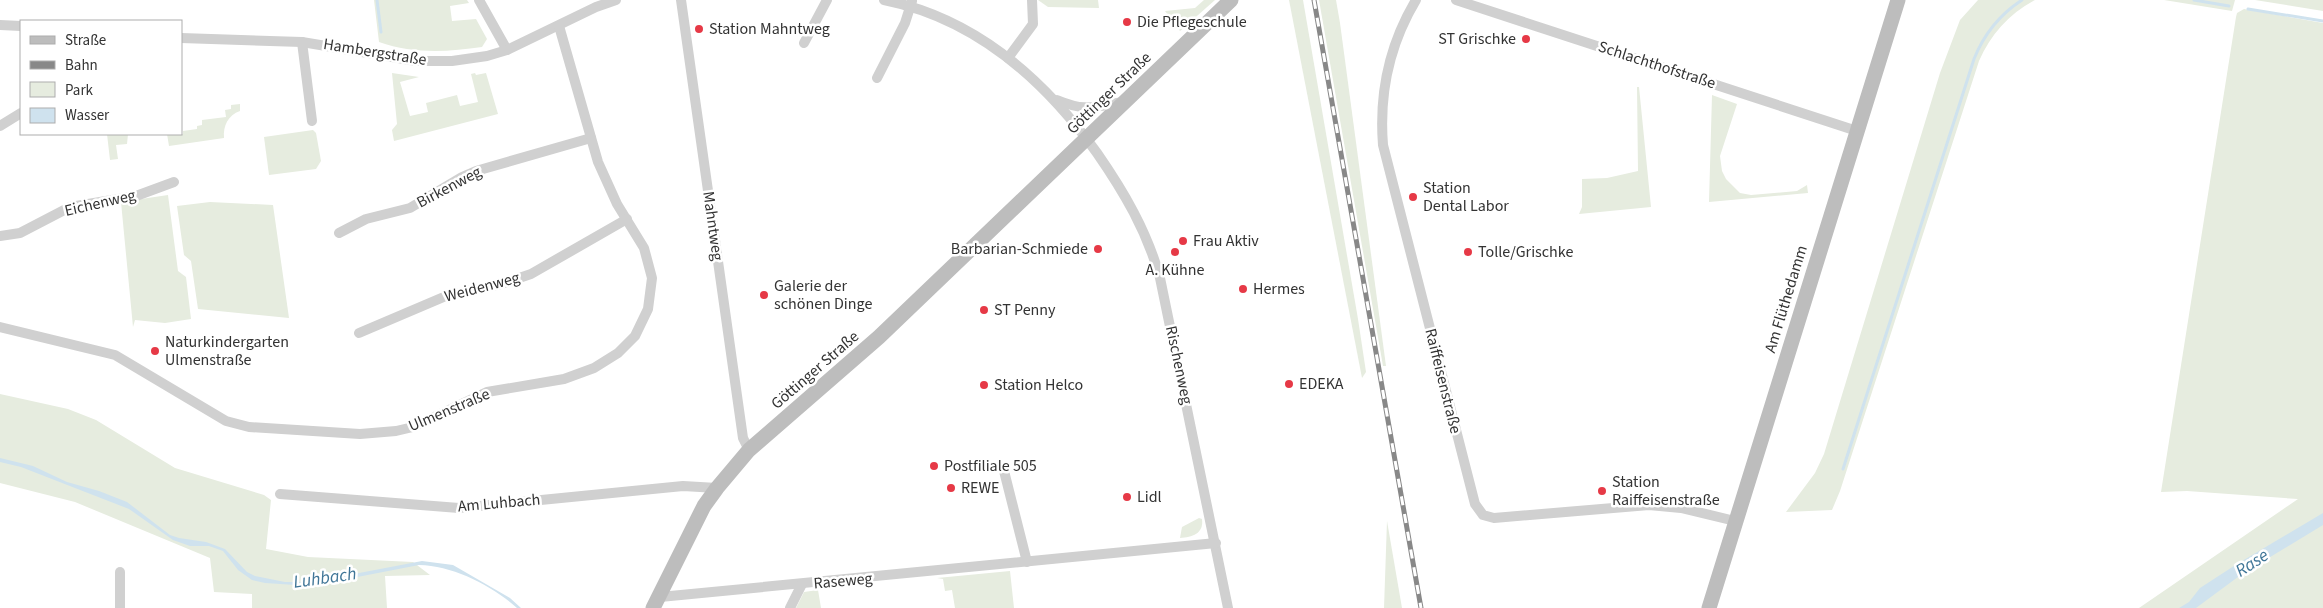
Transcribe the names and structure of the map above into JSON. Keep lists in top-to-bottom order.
{
  "streets": {
    "street": [
      "Hambergstraße",
      "Schlachthofstraße",
      "Göttinger Straße",
      "Birkenweg",
      "Eichenweg",
      "Mahntweg",
      "Weidenweg",
      "Am Flüthedamm",
      "Rischenweg",
      "Raiffeisenstraße",
      "Ulmenstraße",
      "Am Luhbach",
      "Raseweg"
    ]
  },
  "crossings": [
    ["Hambergstraße", "Ulmenstraße"],
    ["Schlachthofstraße", "Am Flüthedamm"],
    ["Göttinger Straße", "Mahntweg"],
    ["Göttinger Straße", "Rischenweg"],
    ["Göttinger Straße", "Am Luhbach"],
    ["Göttinger Straße", "Raseweg"],
    ["Birkenweg", "Ulmenstraße"],
    ["Weidenweg", "Ulmenstraße"],
    ["Am Flüthedamm", "Raiffeisenstraße"],
    ["Rischenweg", "Raseweg"]
  ],
  "water": ["Rase", "Luhbach"],
  "places": [
    "Die Pflegeschule",
    "Station Mahntweg",
    "ST Grischke",
    "Station Dental Labor",
    "Frau Aktiv",
    "Barbarian-Schmiede",
    "A. Kühne",
    "Tolle/Grischke",
    "Hermes",
    "Galerie der schönen Dinge",
    "ST Penny",
    "Naturkindergarten Ulmenstraße",
    "EDEKA",
    "Station Helco",
    "Postfiliale 505",
    "REWE",
    "Station Raiffeisenstraße",
    "Lidl"
  ],
  "legend": [
    "Straße",
    "Bahn",
    "Park",
    "Wasser"
  ]
}
